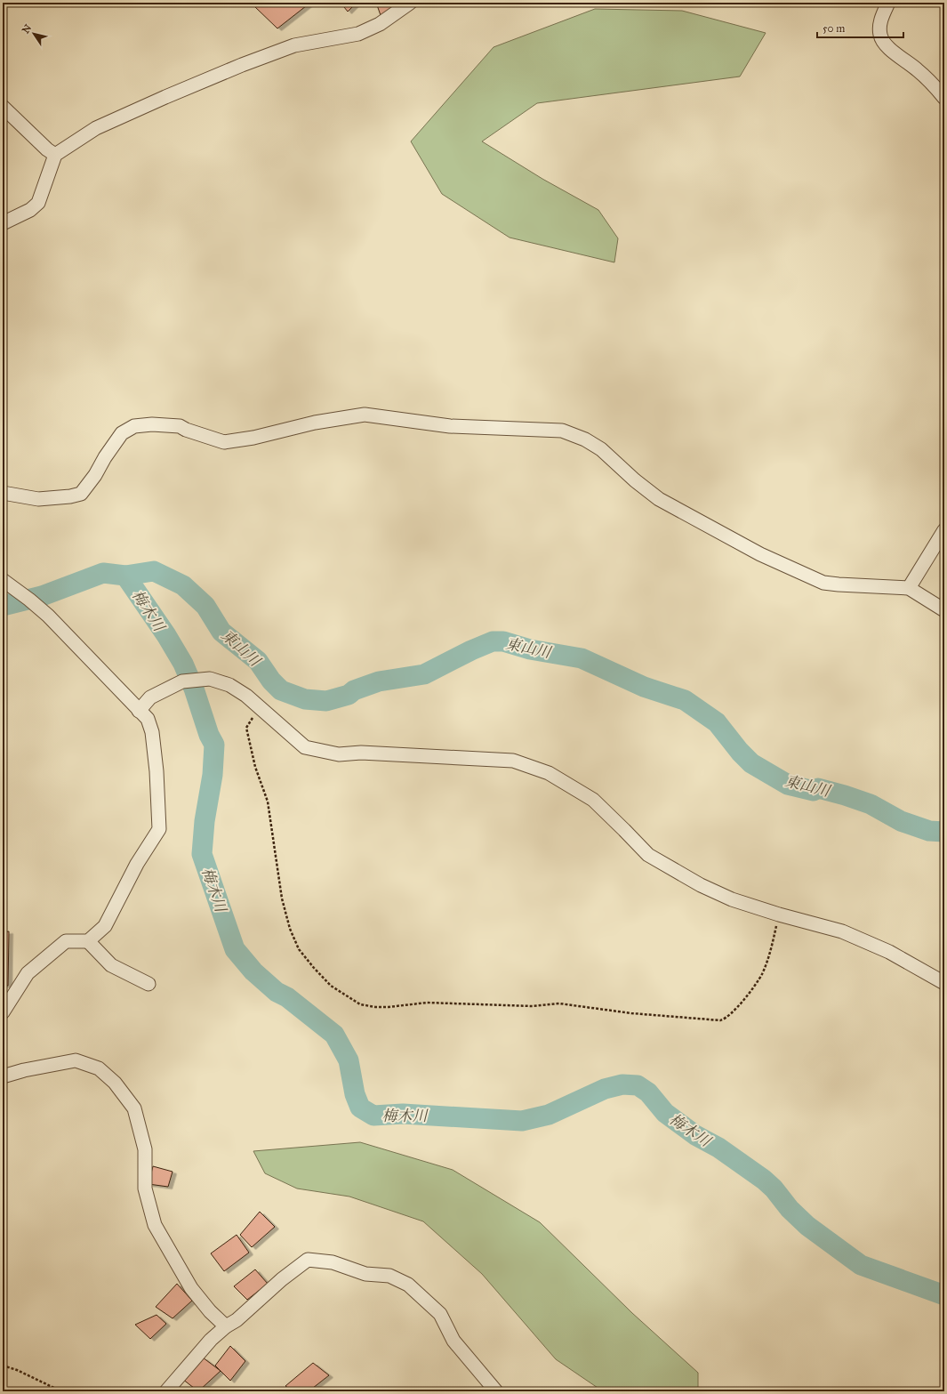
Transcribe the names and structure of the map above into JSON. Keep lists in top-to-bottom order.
{
  "water": ["梅木川", "東山川"],
  "scale_bar": "50 m",
  "north": "top left"
}
